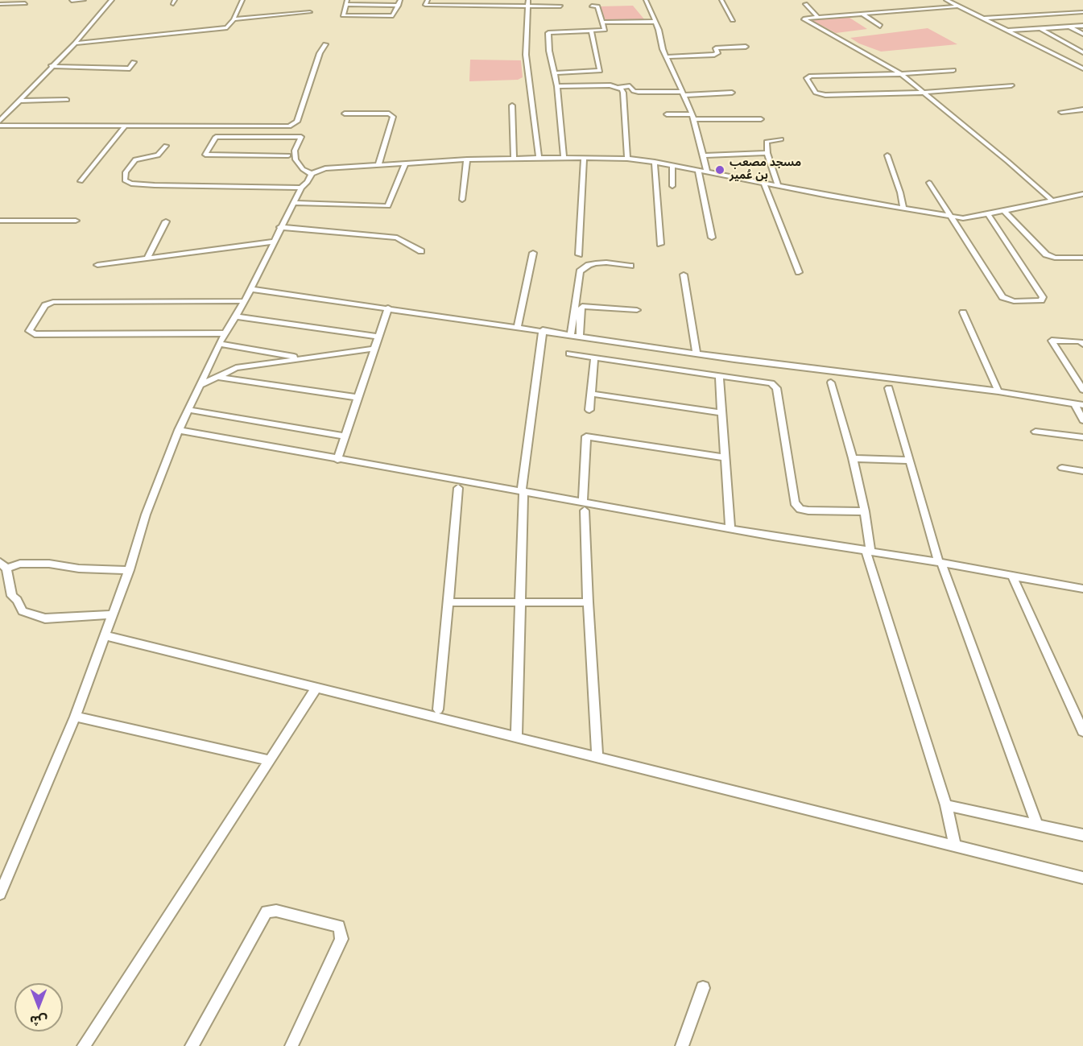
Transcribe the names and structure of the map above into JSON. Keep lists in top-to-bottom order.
{
  "places": ["مسجد مصعب بن عُمير"],
  "north": "bottom"
}
